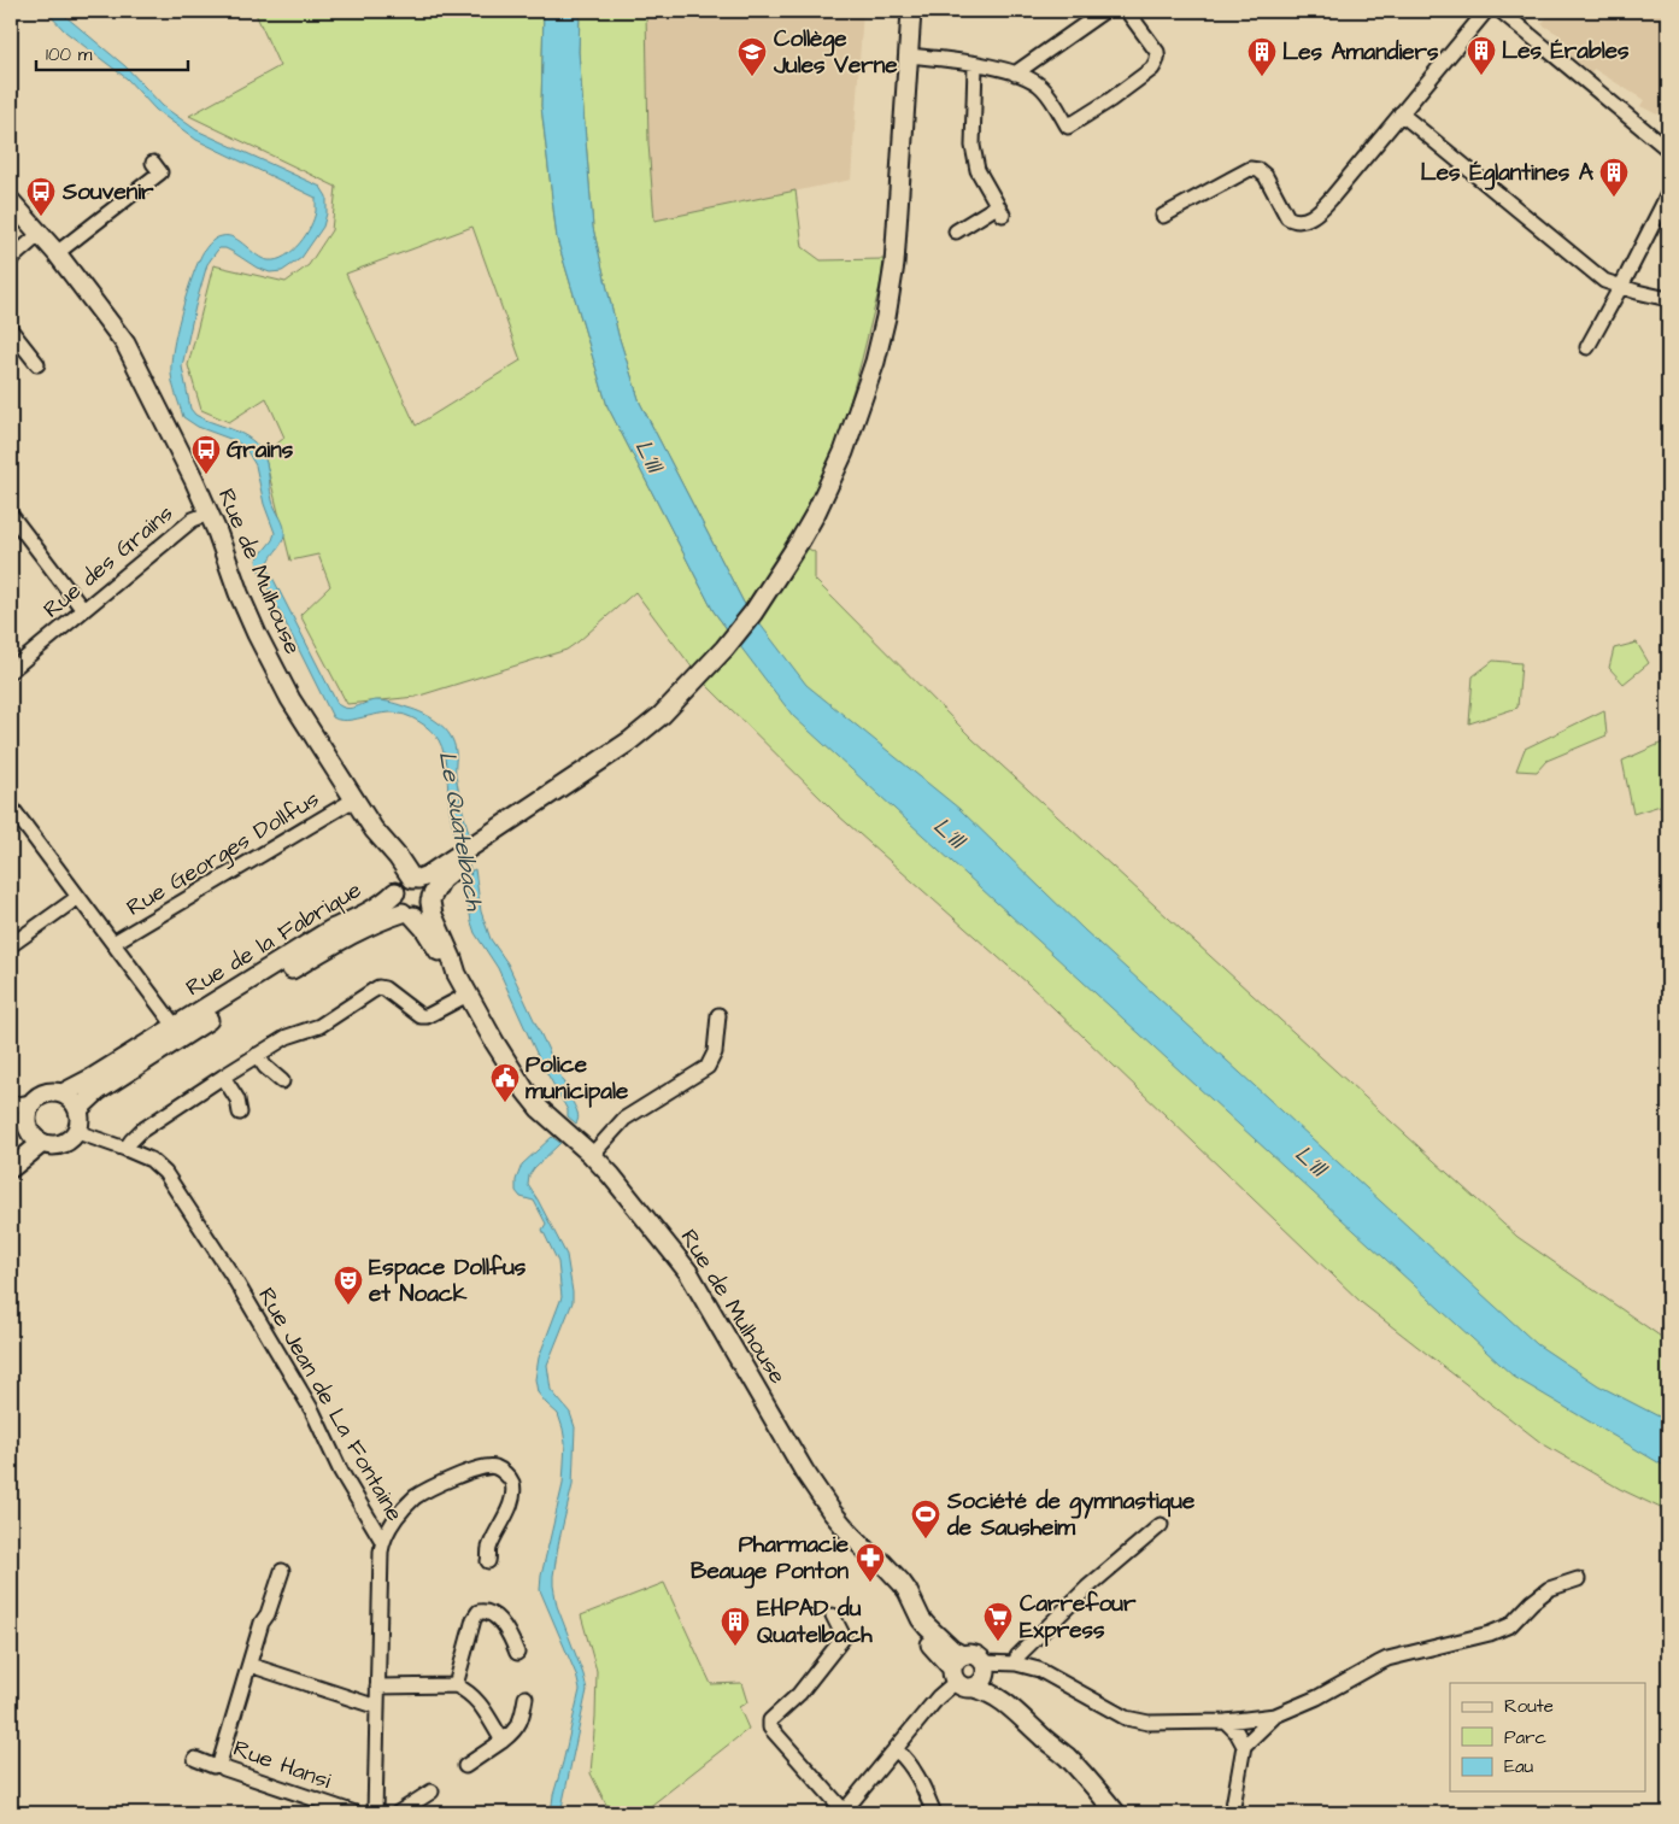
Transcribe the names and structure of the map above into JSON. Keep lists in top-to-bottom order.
{
  "streets": {
    "main road": ["Rue de Mulhouse", "Rue de la Fabrique"],
    "street": [
      "Rue des Grains",
      "Rue Georges Dollfus",
      "Rue Jean de La Fontaine",
      "Rue Hansi"
    ]
  },
  "crossings": [
    ["Rue des Grains", "Rue de Mulhouse"],
    ["Rue de Mulhouse", "Rue Georges Dollfus"],
    ["Rue de Mulhouse", "Rue de la Fabrique"],
    ["Rue de la Fabrique", "Rue Jean de La Fontaine"]
  ],
  "water": ["L'Ill", "Le Quatelbach"],
  "places": {
    "building": [
      "Les Érables",
      "Les Amandiers",
      "Les Églantines A",
      "EHPAD du Quatelbach"
    ],
    "school or university": ["Collège Jules Verne"],
    "bus stop": ["Souvenir", "Grains"],
    "public building": ["Police municipale"],
    "theatre": ["Espace Dollfus et Noack"],
    "sports": ["Société de gymnastique de Sausheim"],
    "pharmacy": ["Pharmacie Beauge Ponton"],
    "supermarket": ["Carrefour Express"]
  },
  "legend": ["Route", "Parc", "Eau"],
  "scale_bar": "100 m"
}
